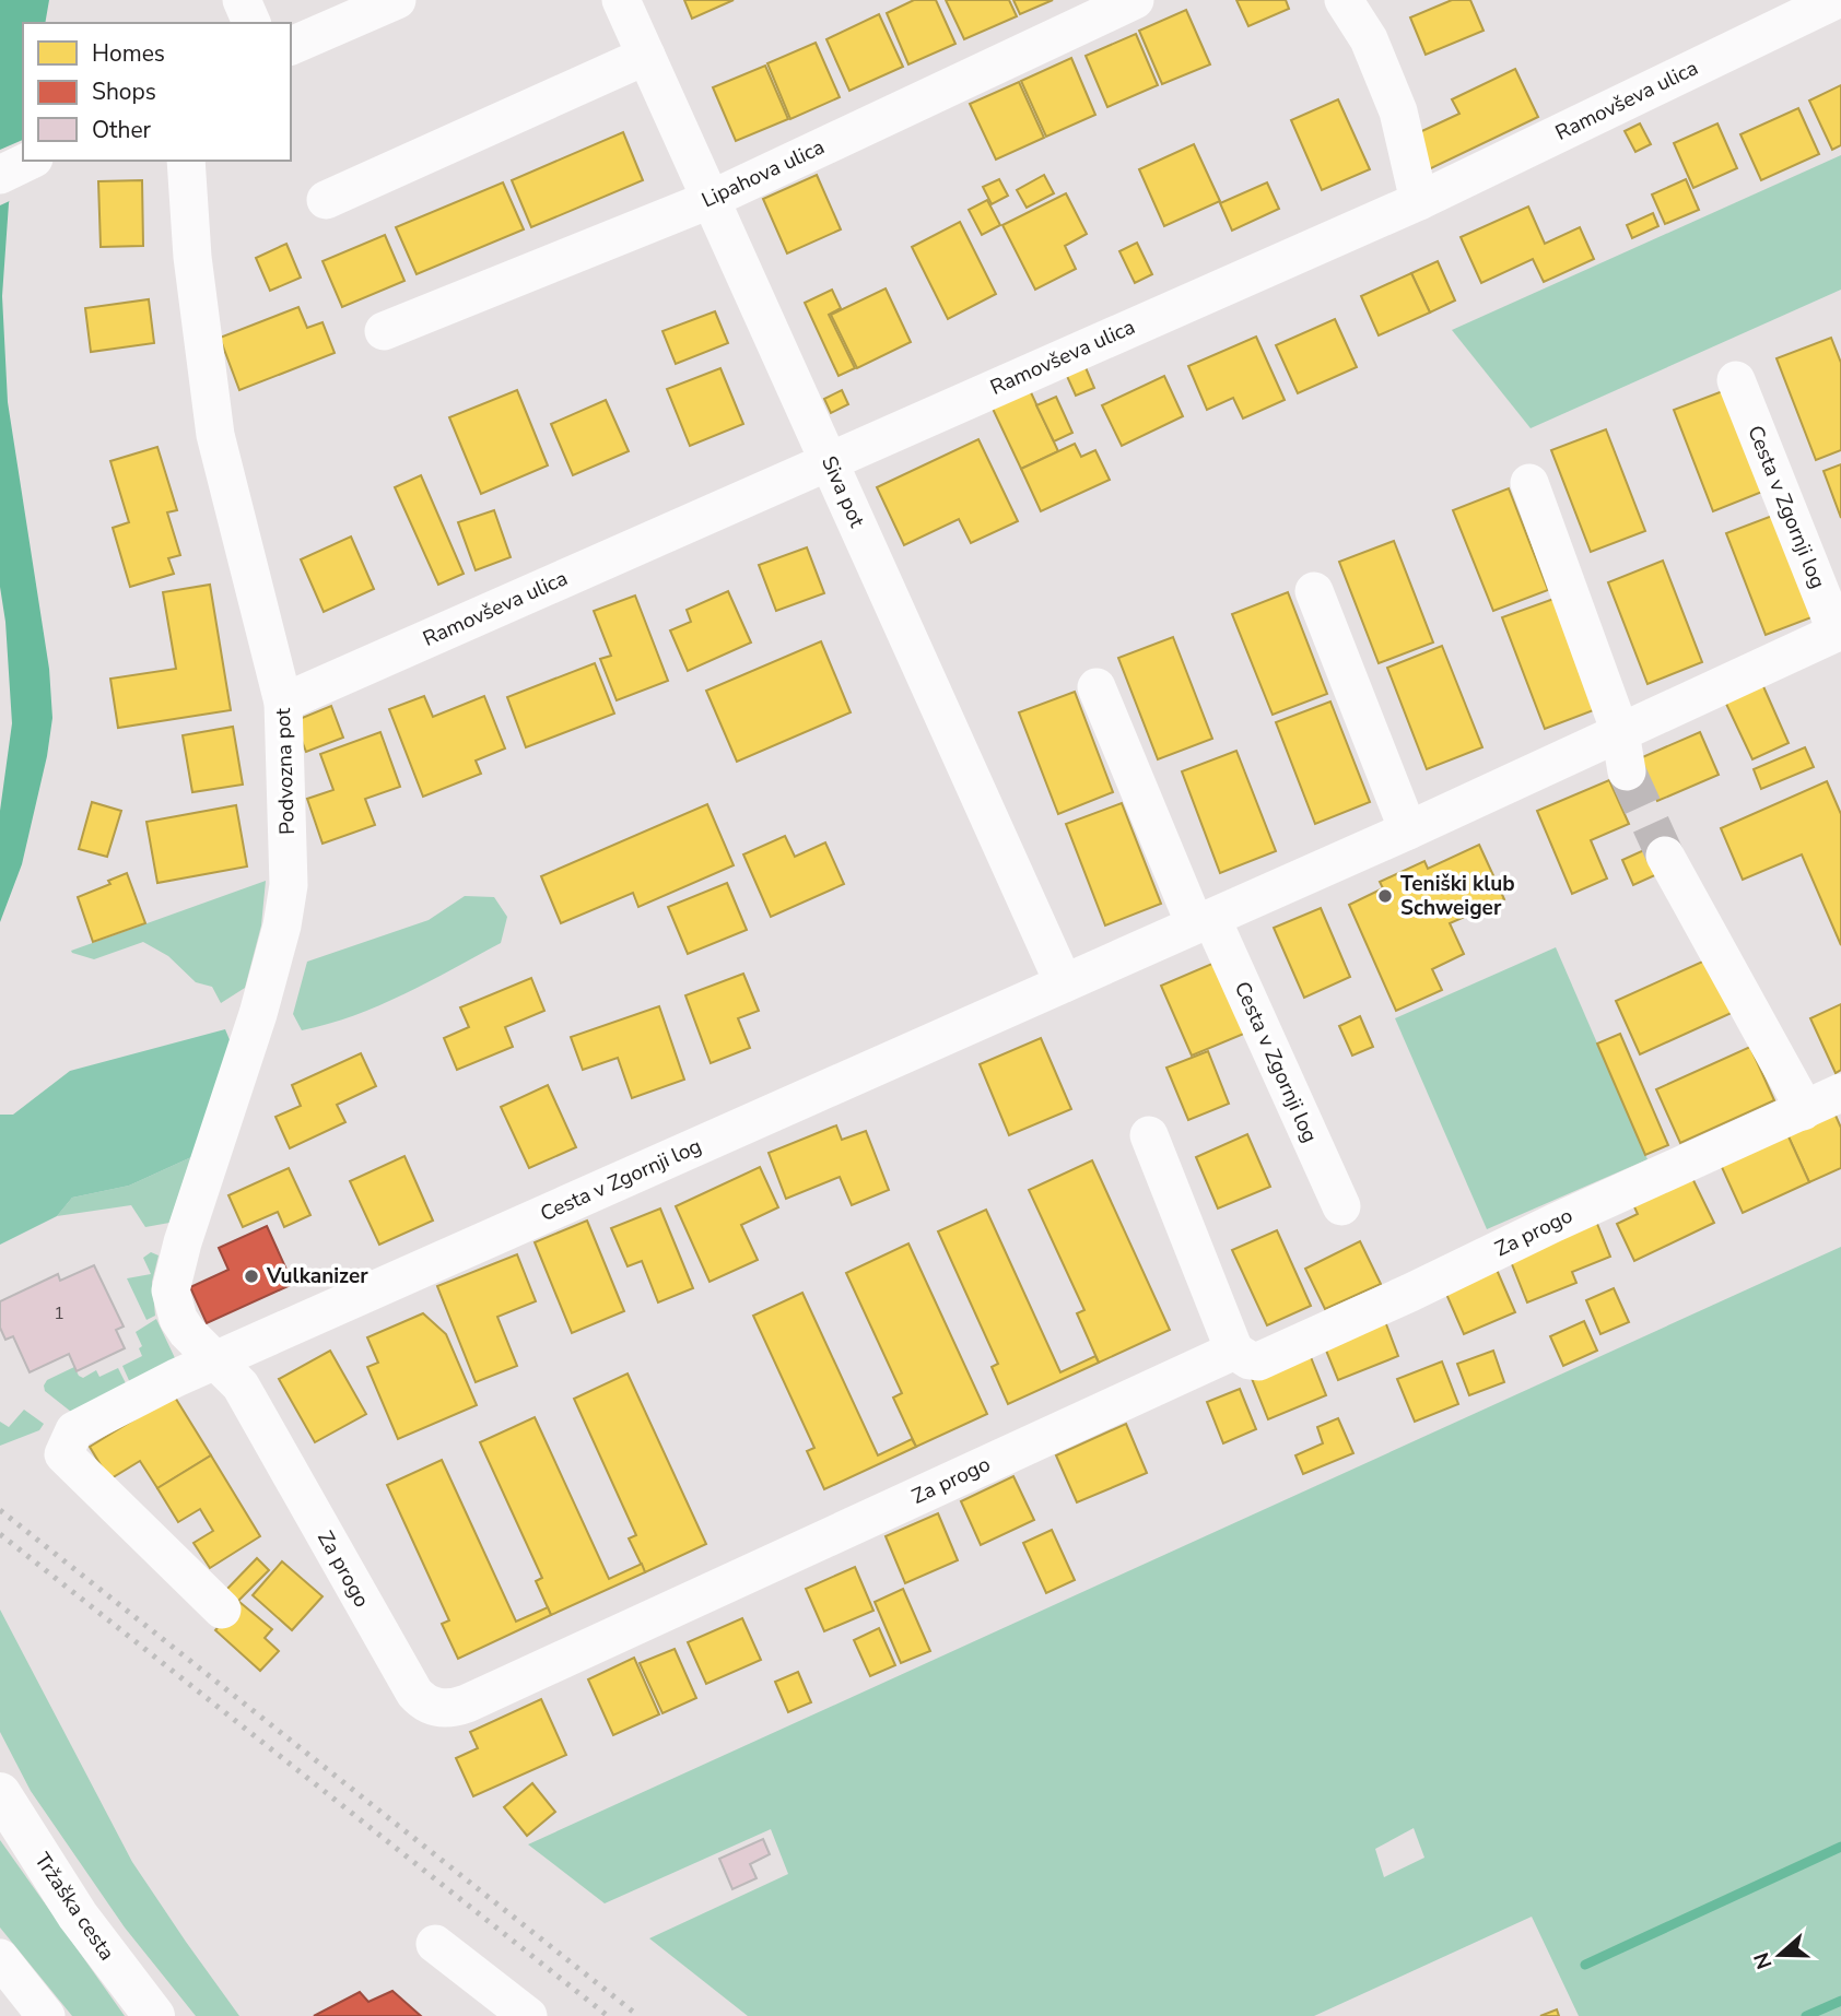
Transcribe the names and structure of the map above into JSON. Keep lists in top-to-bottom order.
{
  "streets": {
    "main road": ["Tržaška cesta"],
    "street": [
      "Ramovševa ulica",
      "Lipahova ulica",
      "Siva pot",
      "Cesta v Zgornji log",
      "Podvozna pot",
      "Za progo"
    ]
  },
  "crossings": [
    ["Ramovševa ulica", "Siva pot"],
    ["Ramovševa ulica", "Podvozna pot"],
    ["Lipahova ulica", "Siva pot"],
    ["Siva pot", "Cesta v Zgornji log"],
    ["Cesta v Zgornji log", "Podvozna pot"],
    ["Cesta v Zgornji log", "Za progo"],
    ["Podvozna pot", "Za progo"]
  ],
  "places": ["Teniški klub Schweiger", "Vulkanizer"],
  "house_numbers": ["1"],
  "legend": ["Homes", "Shops", "Other"],
  "north": "left"
}
